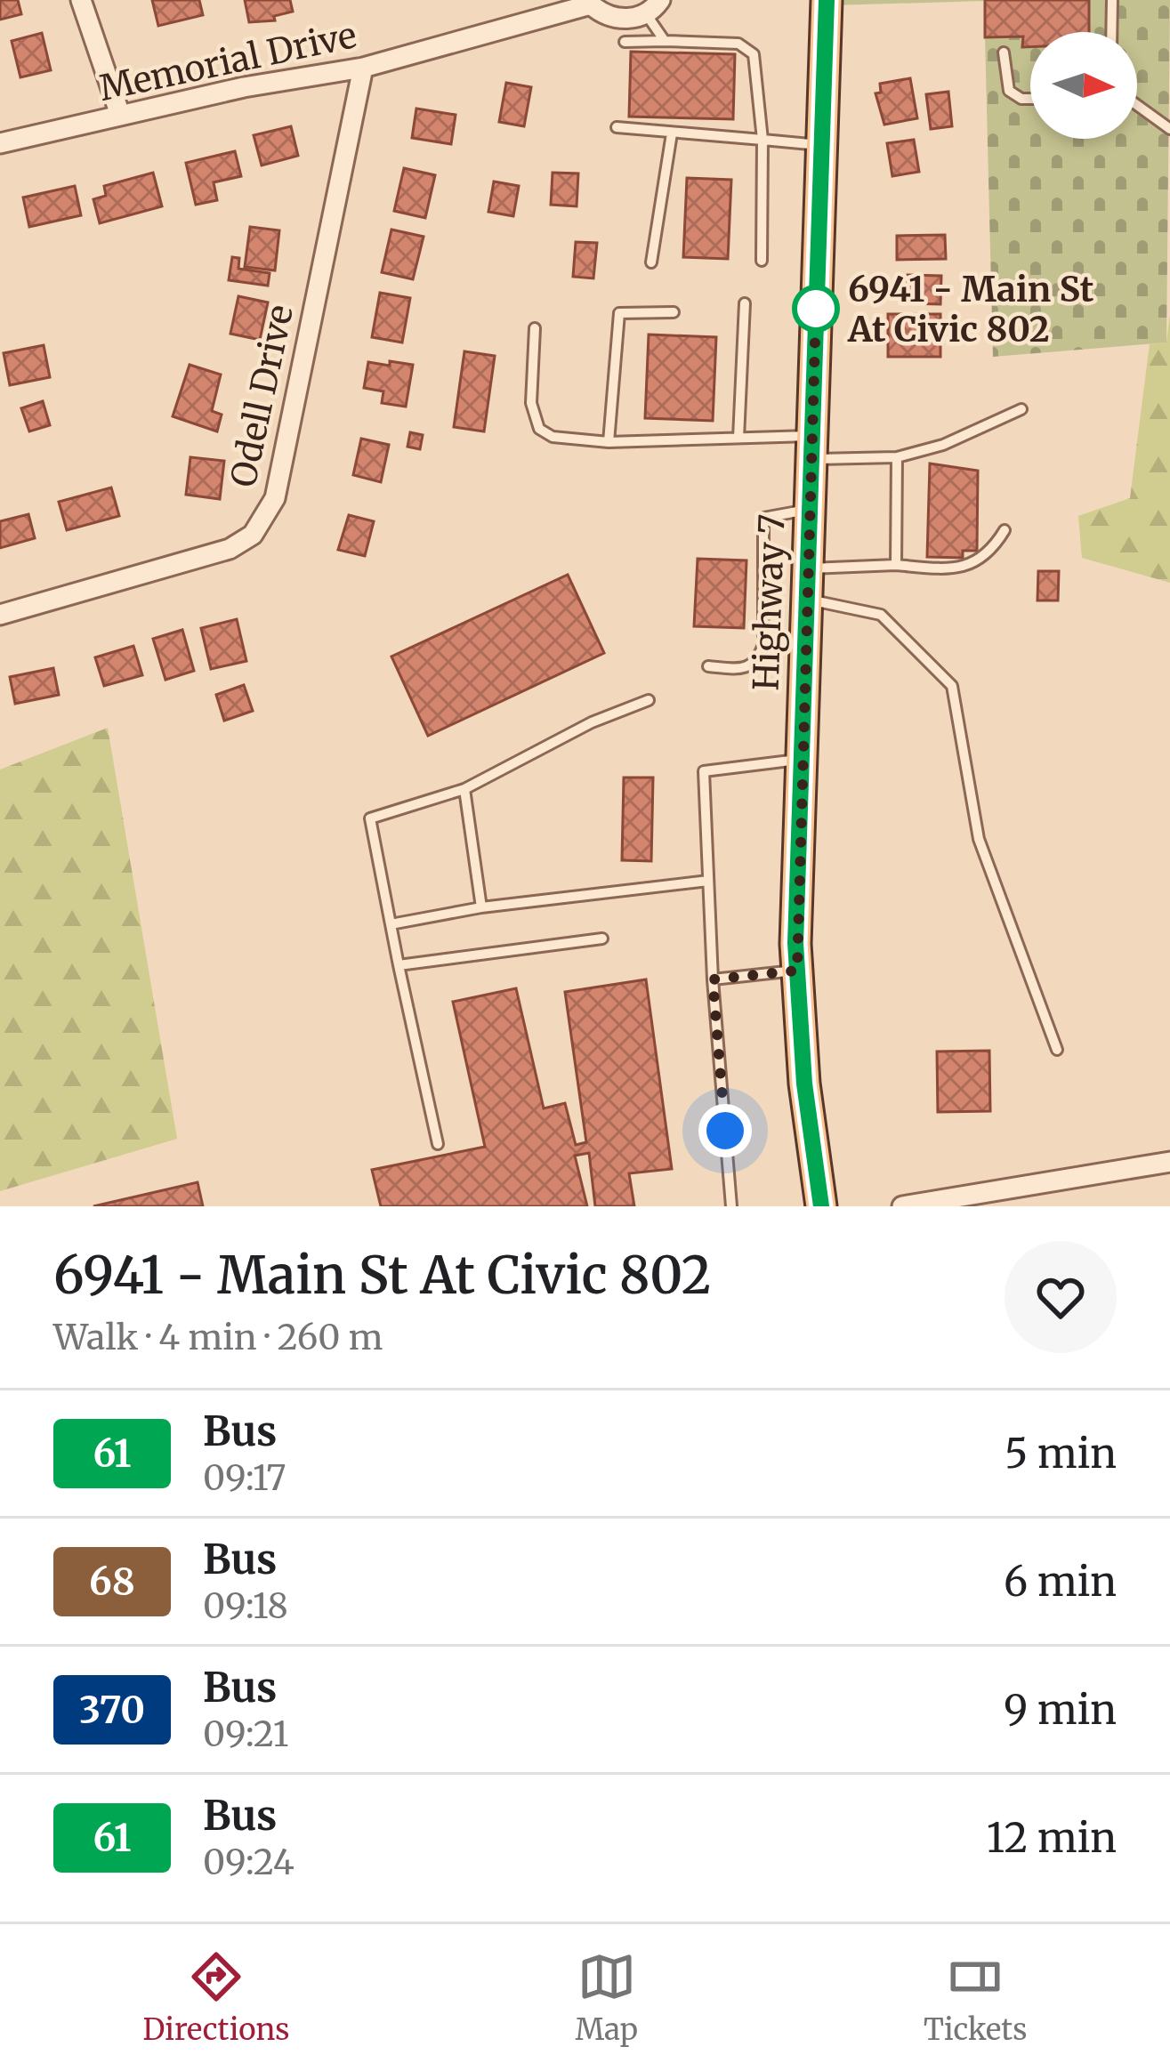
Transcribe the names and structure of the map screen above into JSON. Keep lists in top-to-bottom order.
{
  "streets": {
    "main road": ["Highway 7"],
    "street": ["Memorial Drive", "Odell Drive"]
  },
  "crossings": [
    ["Memorial Drive", "Odell Drive"]
  ],
  "places": ["6941 - Main St At Civic 802"],
  "lines": ["bus line 61"],
  "north": "right",
  "page": {
    "heading": ["6941 - Main St At Civic 802", "Walk · 4 min · 260 m"],
    "list": [
      {
        "mark": "61",
        "name": "Bus",
        "note": "09:17",
        "value": "5 min"
      },
      {
        "mark": "68",
        "name": "Bus",
        "note": "09:18",
        "value": "6 min"
      },
      {
        "mark": "370",
        "name": "Bus",
        "note": "09:21",
        "value": "9 min"
      },
      {
        "mark": "61",
        "name": "Bus",
        "note": "09:24",
        "value": "12 min"
      }
    ],
    "tabs": ["Directions", "Map", "Tickets"]
  }
}
